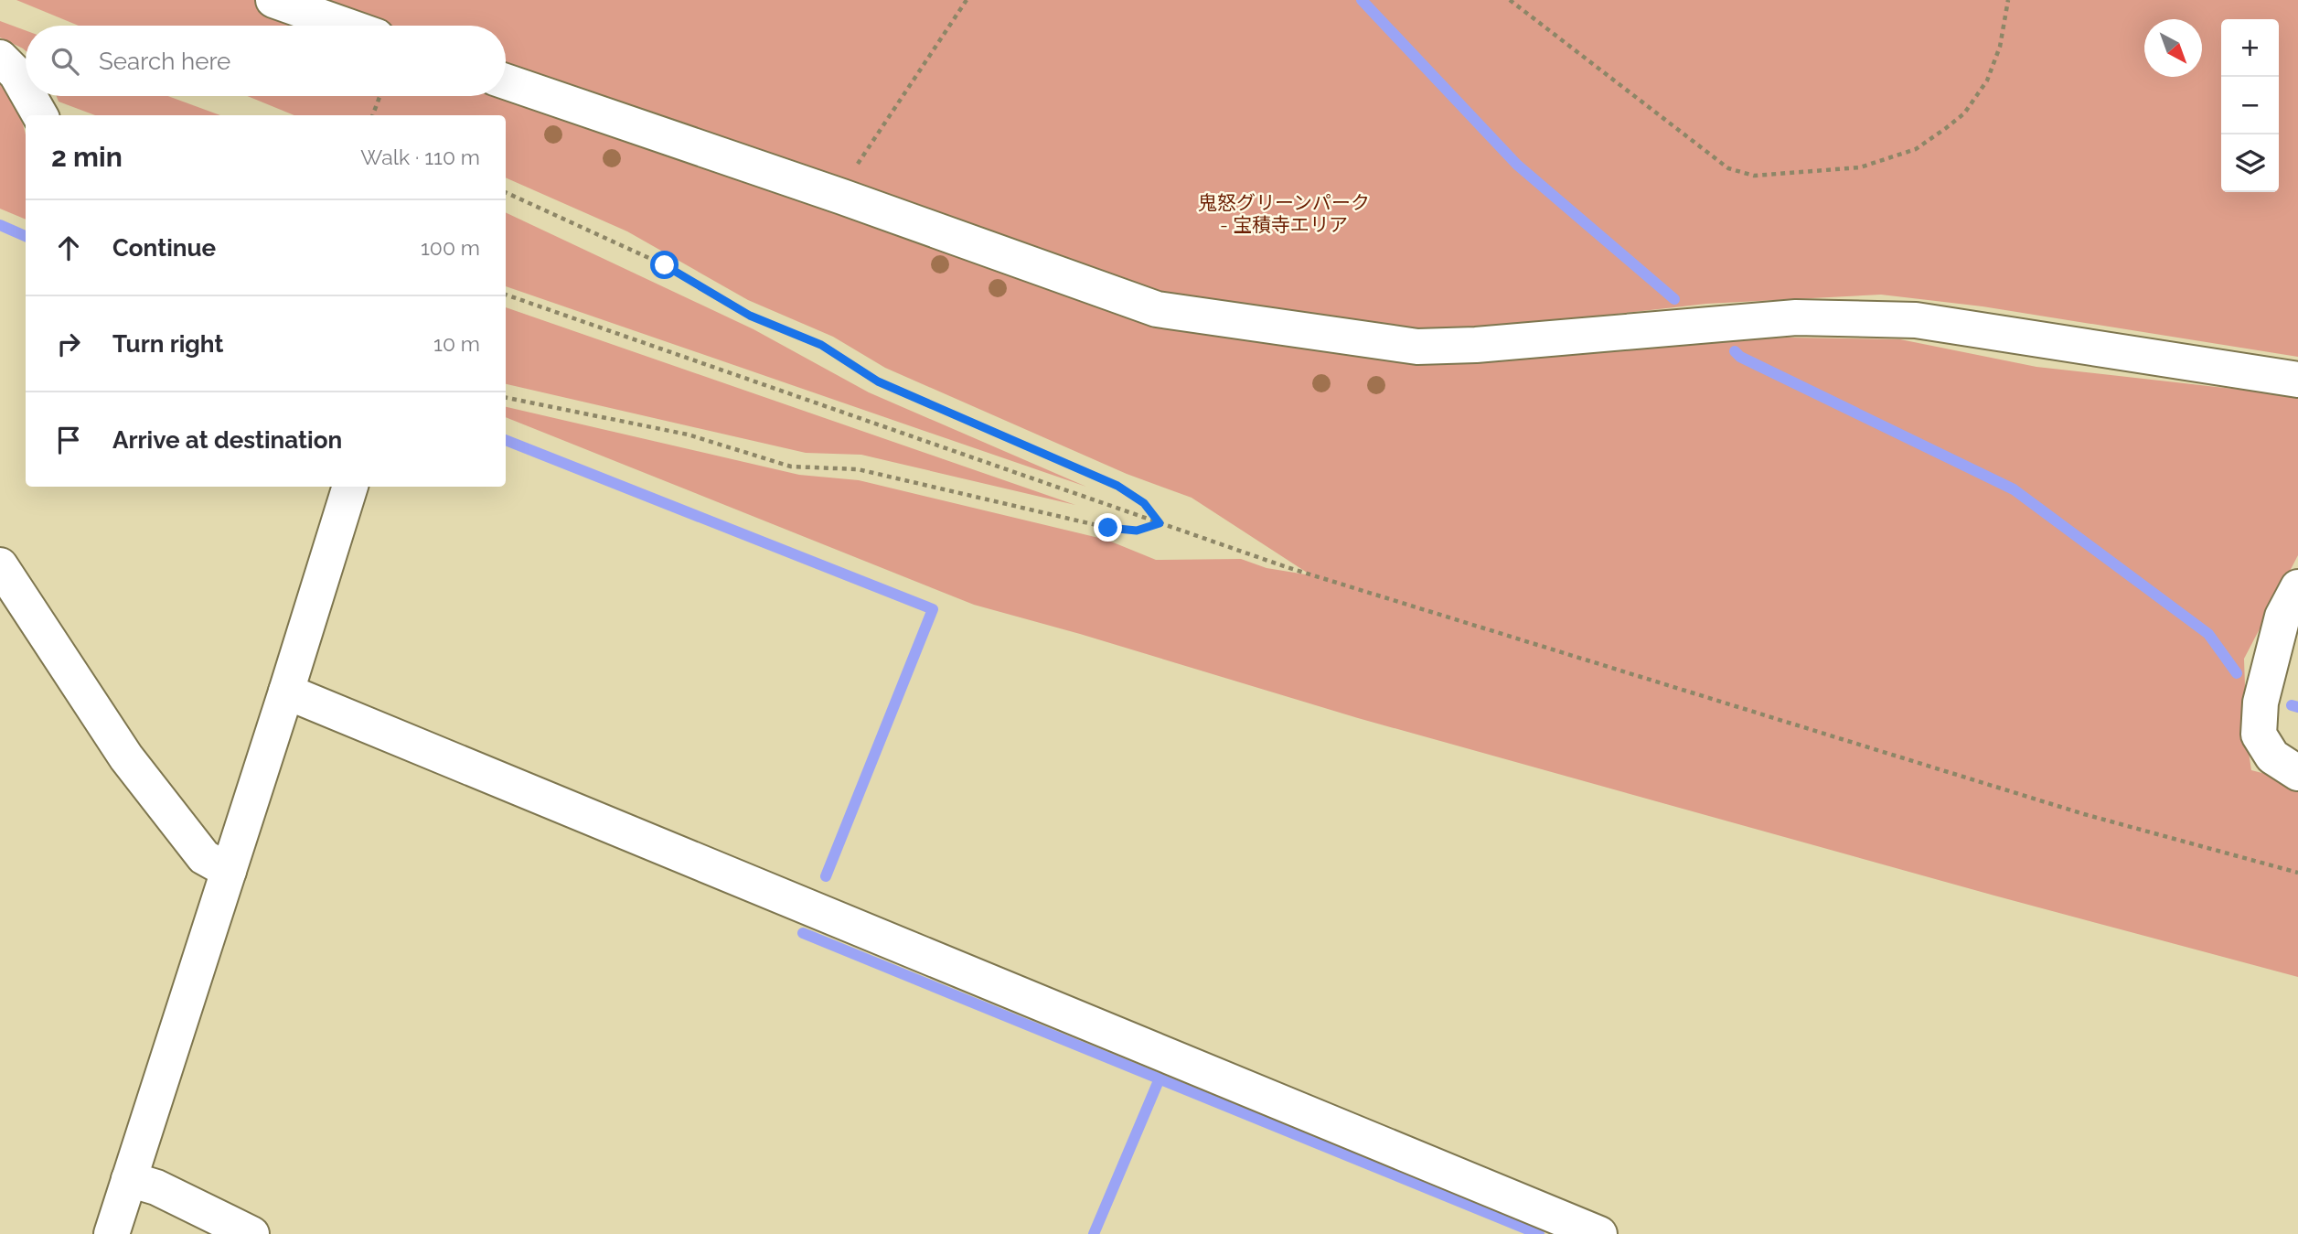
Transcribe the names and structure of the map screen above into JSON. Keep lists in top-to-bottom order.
{
  "parks": ["鬼怒グリーンパーク - 宝積寺エリア"],
  "north": "bottom right",
  "page": {
    "map_buttons": ["+", "−"],
    "search": "Search here",
    "heading": ["2 min", "Walk · 110 m"],
    "list": [
      ["Continue", "100 m"],
      ["Turn right", "10 m"],
      "Arrive at destination"
    ]
  }
}
